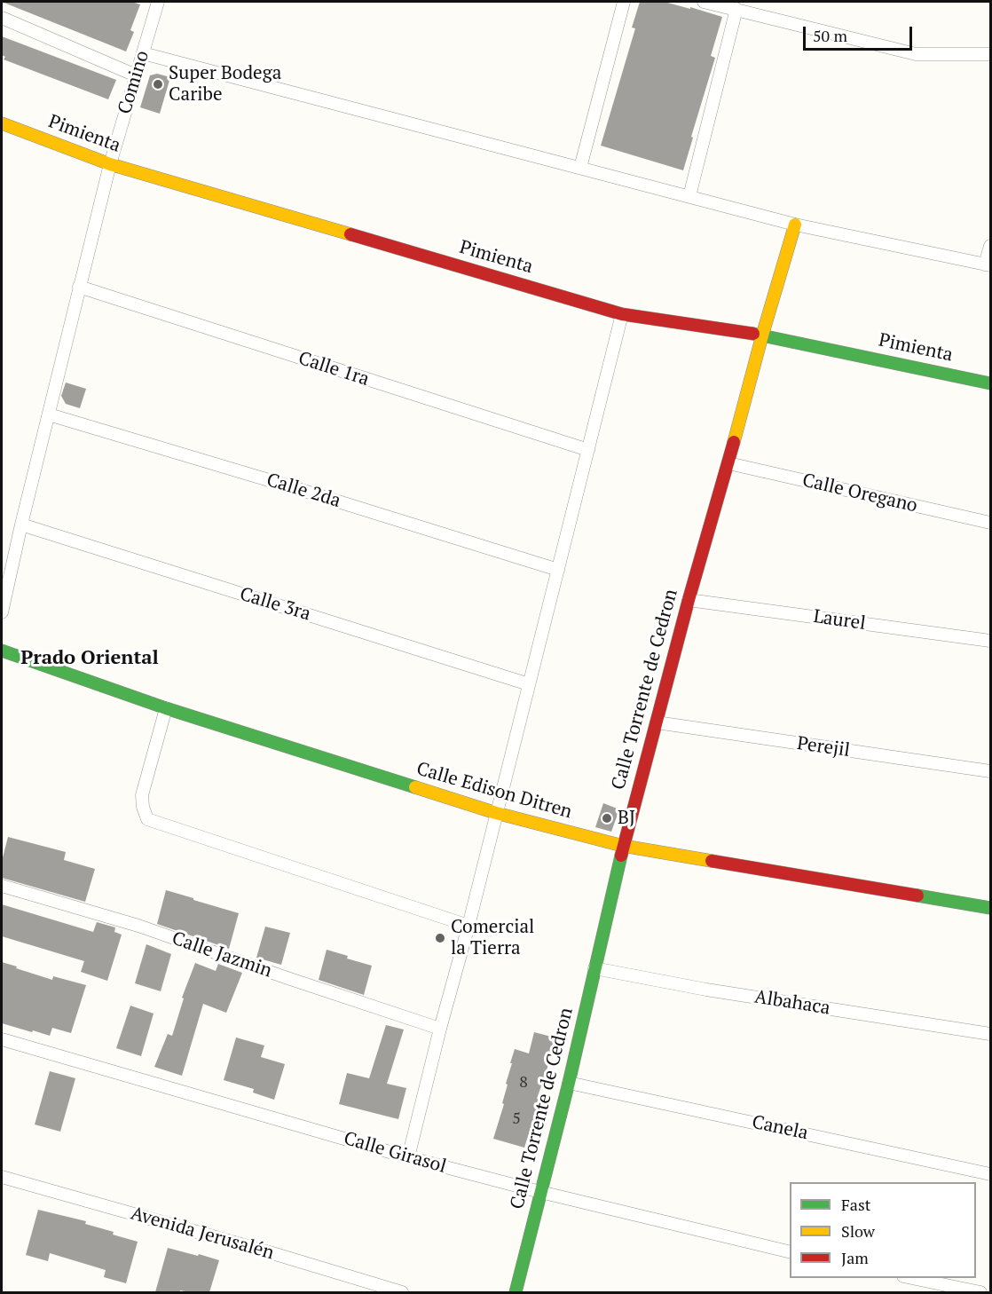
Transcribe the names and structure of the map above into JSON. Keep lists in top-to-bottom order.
{
  "streets": {
    "street": [
      "Comino",
      "Pimienta",
      "Calle 1ra",
      "Calle 2da",
      "Calle Oregano",
      "Calle 3ra",
      "Laurel",
      "Calle Torrente de Cedron",
      "Perejil",
      "Calle Edison Ditren",
      "Calle Jazmin",
      "Albahaca",
      "Canela",
      "Calle Girasol",
      "Avenida Jerusalén"
    ]
  },
  "crossings": [
    ["Comino", "Pimienta"],
    ["Comino", "Calle 1ra"],
    ["Comino", "Calle 2da"],
    ["Comino", "Calle 3ra"],
    ["Pimienta", "Calle Torrente de Cedron"],
    ["Calle Oregano", "Calle Torrente de Cedron"],
    ["Laurel", "Calle Torrente de Cedron"],
    ["Calle Torrente de Cedron", "Perejil"],
    ["Calle Torrente de Cedron", "Calle Edison Ditren"],
    ["Calle Torrente de Cedron", "Albahaca"],
    ["Calle Torrente de Cedron", "Canela"],
    ["Calle Torrente de Cedron", "Calle Girasol"]
  ],
  "districts": ["Prado Oriental"],
  "places": ["Super Bodega Caribe", "BJ", "Comercial la Tierra"],
  "house_numbers": ["8", "5"],
  "legend": ["Fast", "Slow", "Jam"],
  "scale_bar": "50 m"
}
